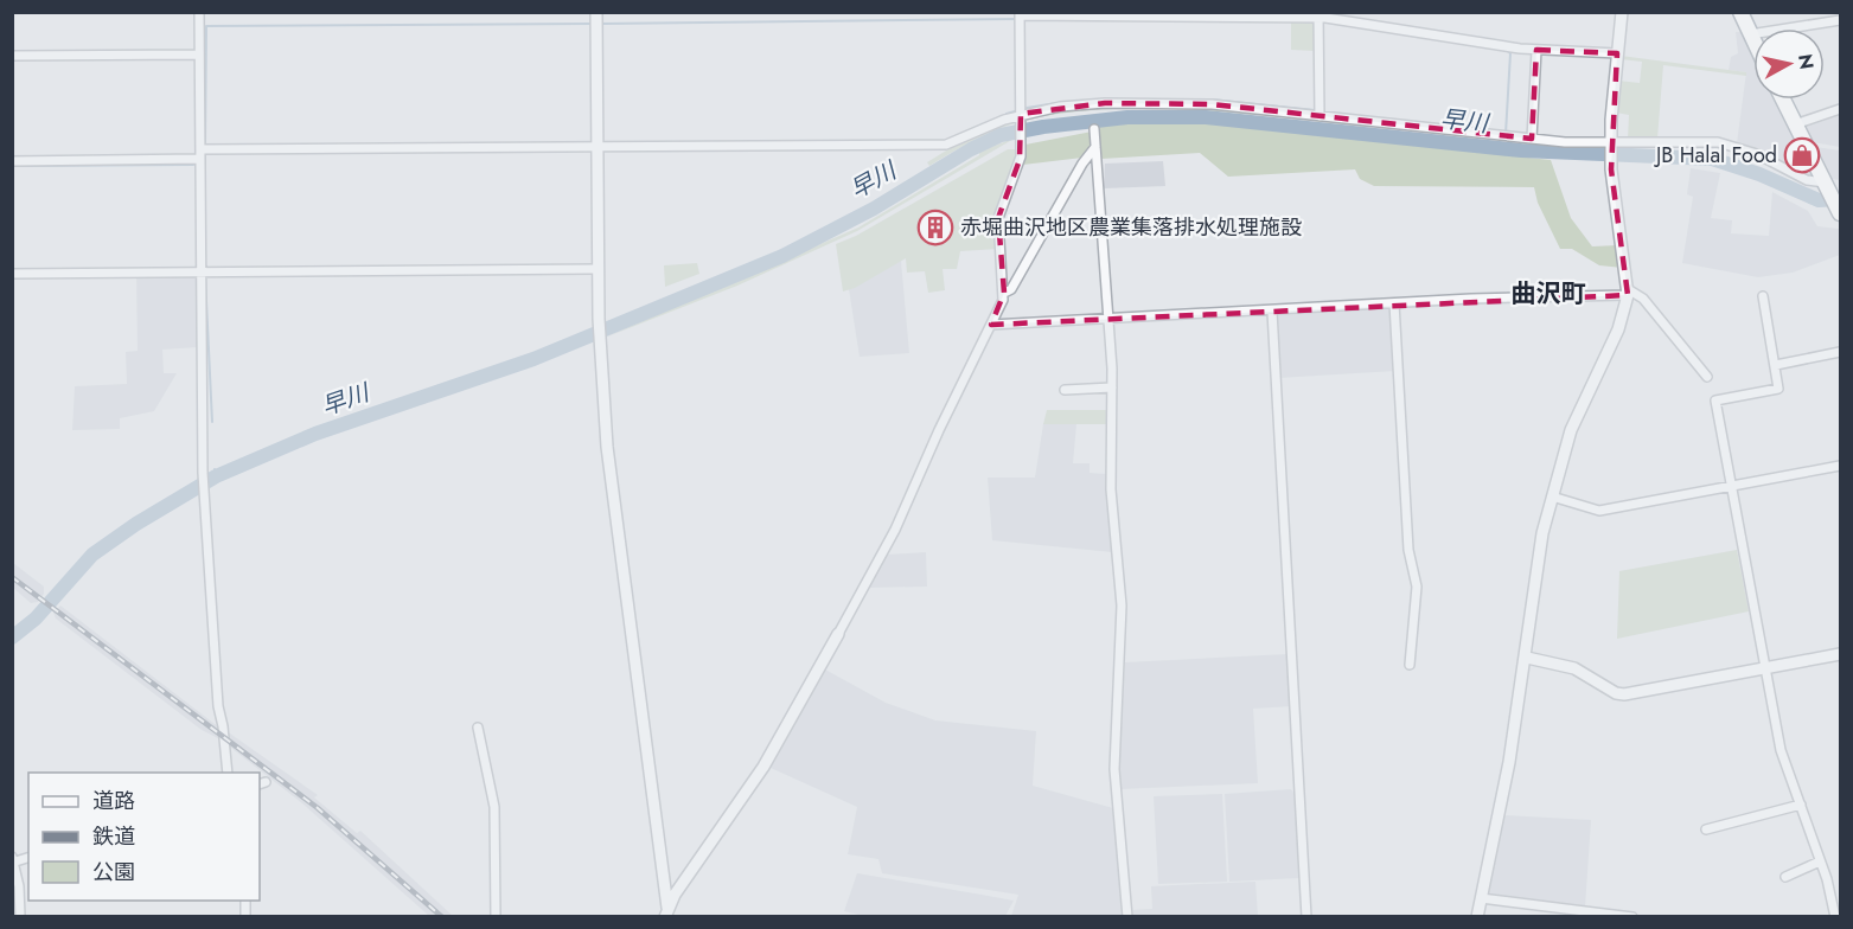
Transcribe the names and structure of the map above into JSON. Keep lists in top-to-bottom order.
{
  "districts": ["曲沢町"],
  "water": ["早川"],
  "places": {
    "shop": ["JB Halal Food"],
    "building": ["赤堀曲沢地区農業集落排水処理施設"]
  },
  "legend": ["道路", "鉄道", "公園"],
  "north": "right"
}
